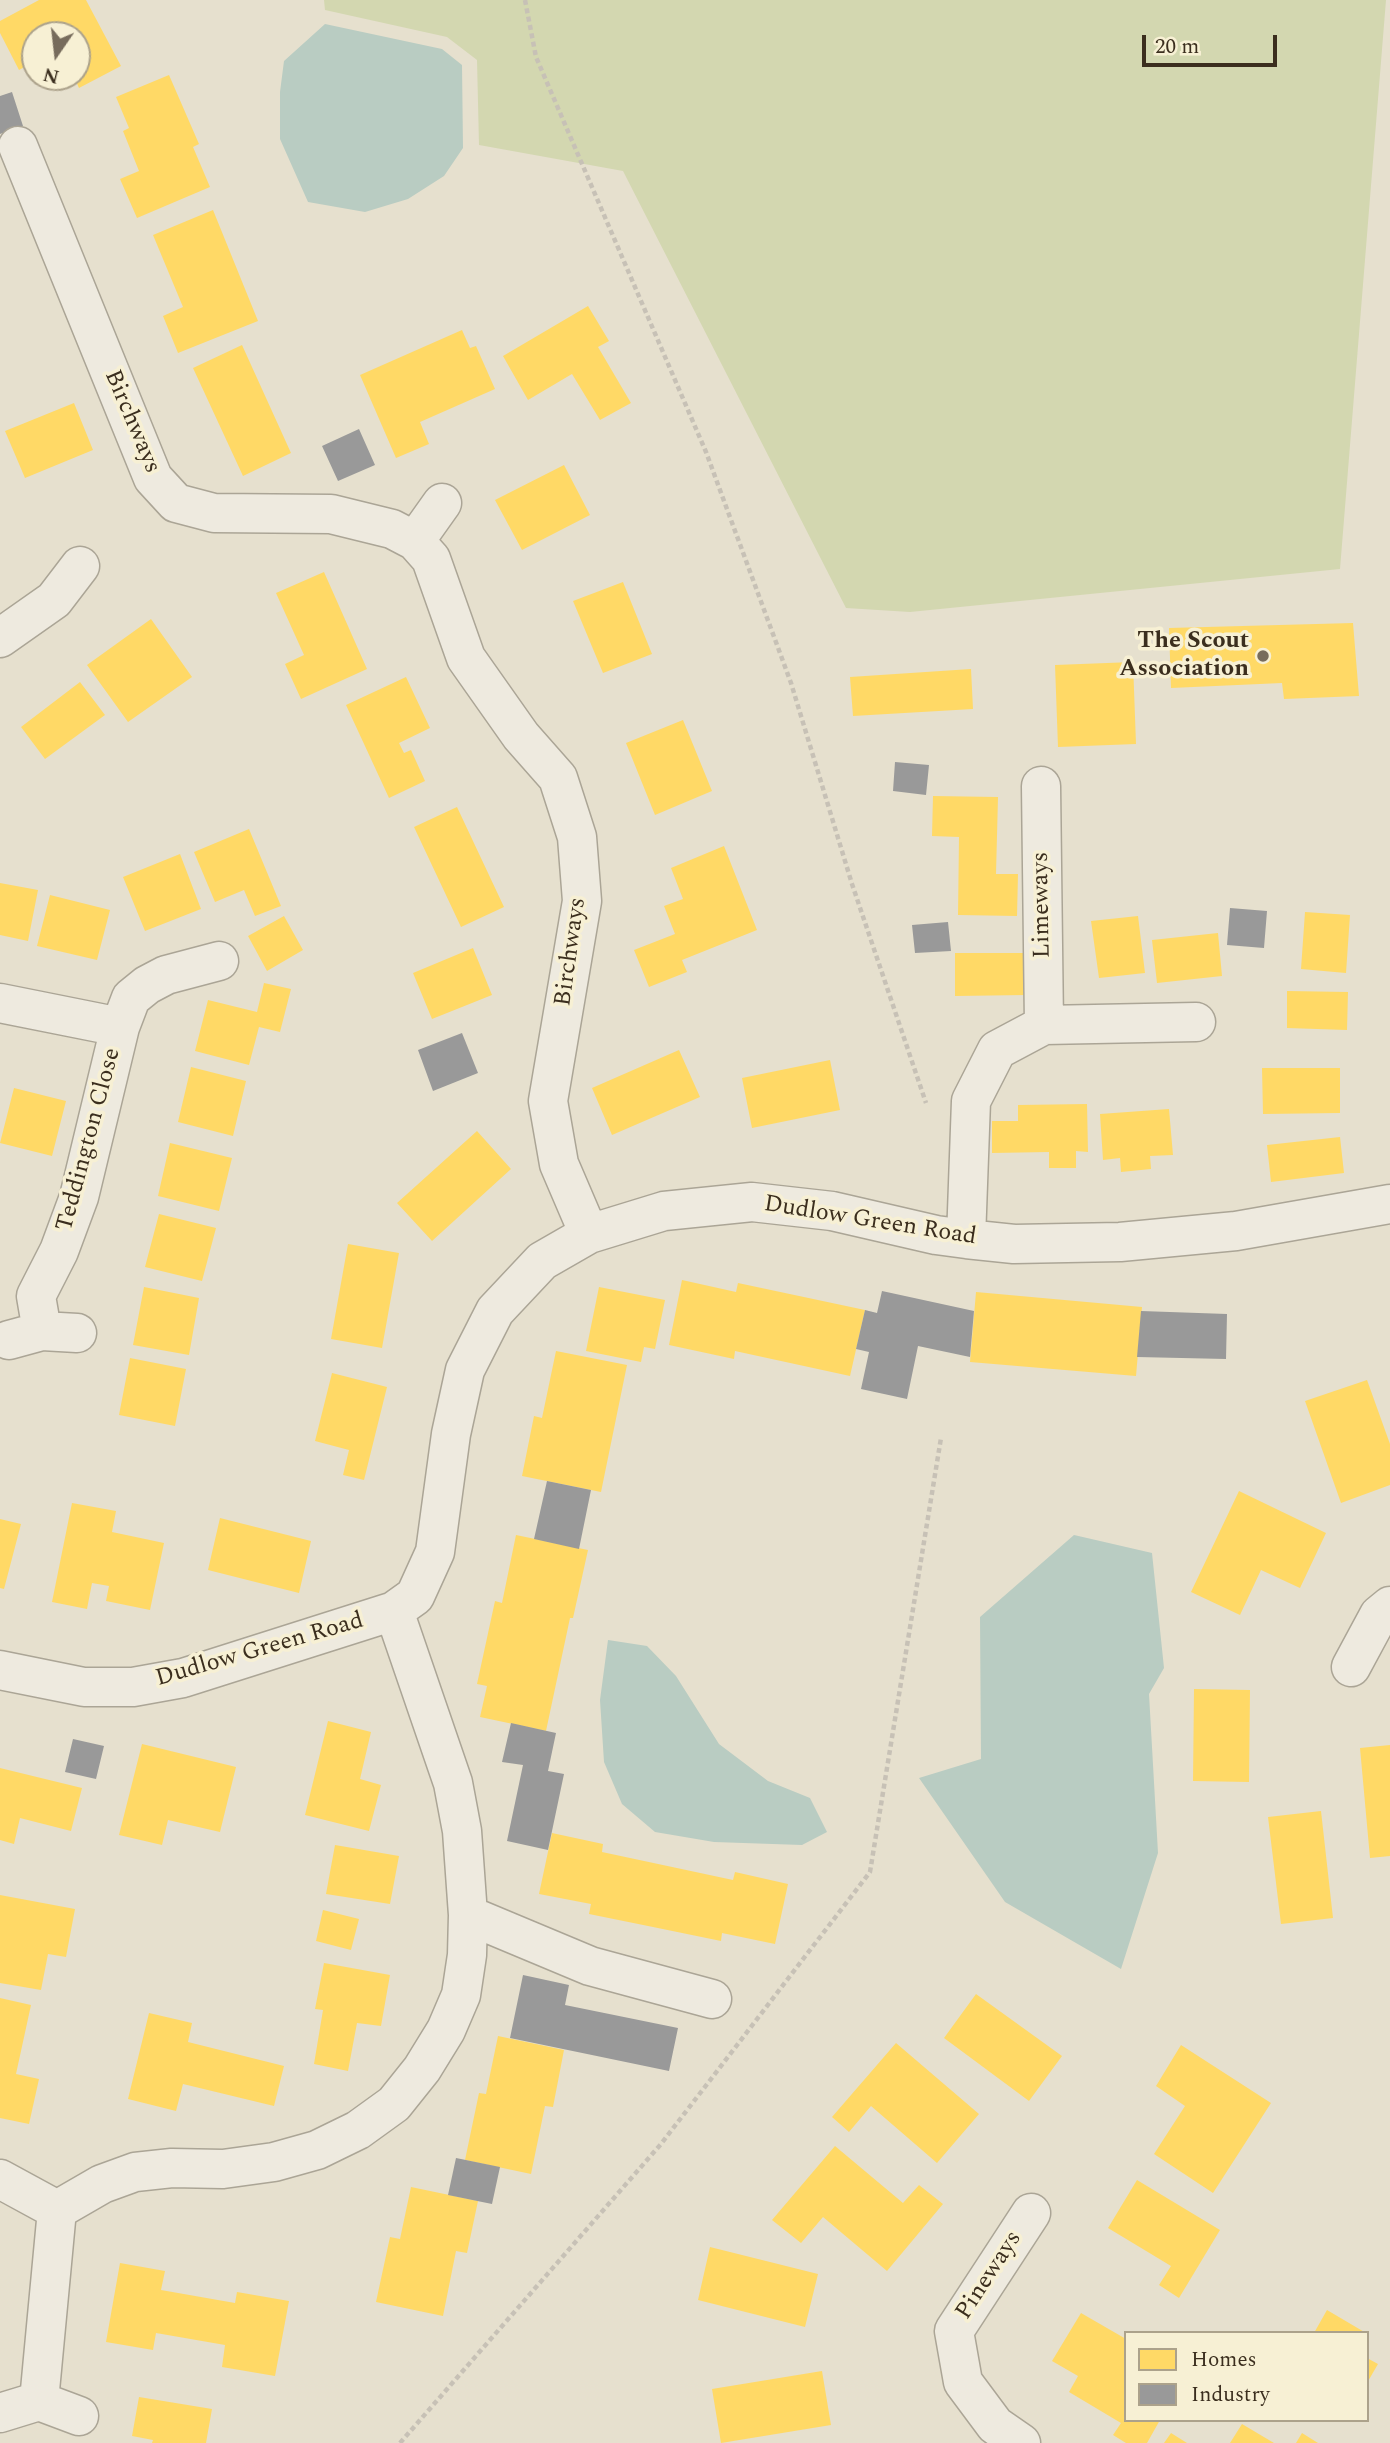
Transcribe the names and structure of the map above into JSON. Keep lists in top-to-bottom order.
{
  "streets": {
    "street": [
      "Birchways",
      "Limeways",
      "Teddington Close",
      "Dudlow Green Road",
      "Pineways"
    ]
  },
  "crossings": [
    ["Birchways", "Dudlow Green Road"]
  ],
  "places": ["The Scout Association"],
  "legend": ["Homes", "Industry"],
  "scale_bar": "20 m",
  "north": "bottom"
}
